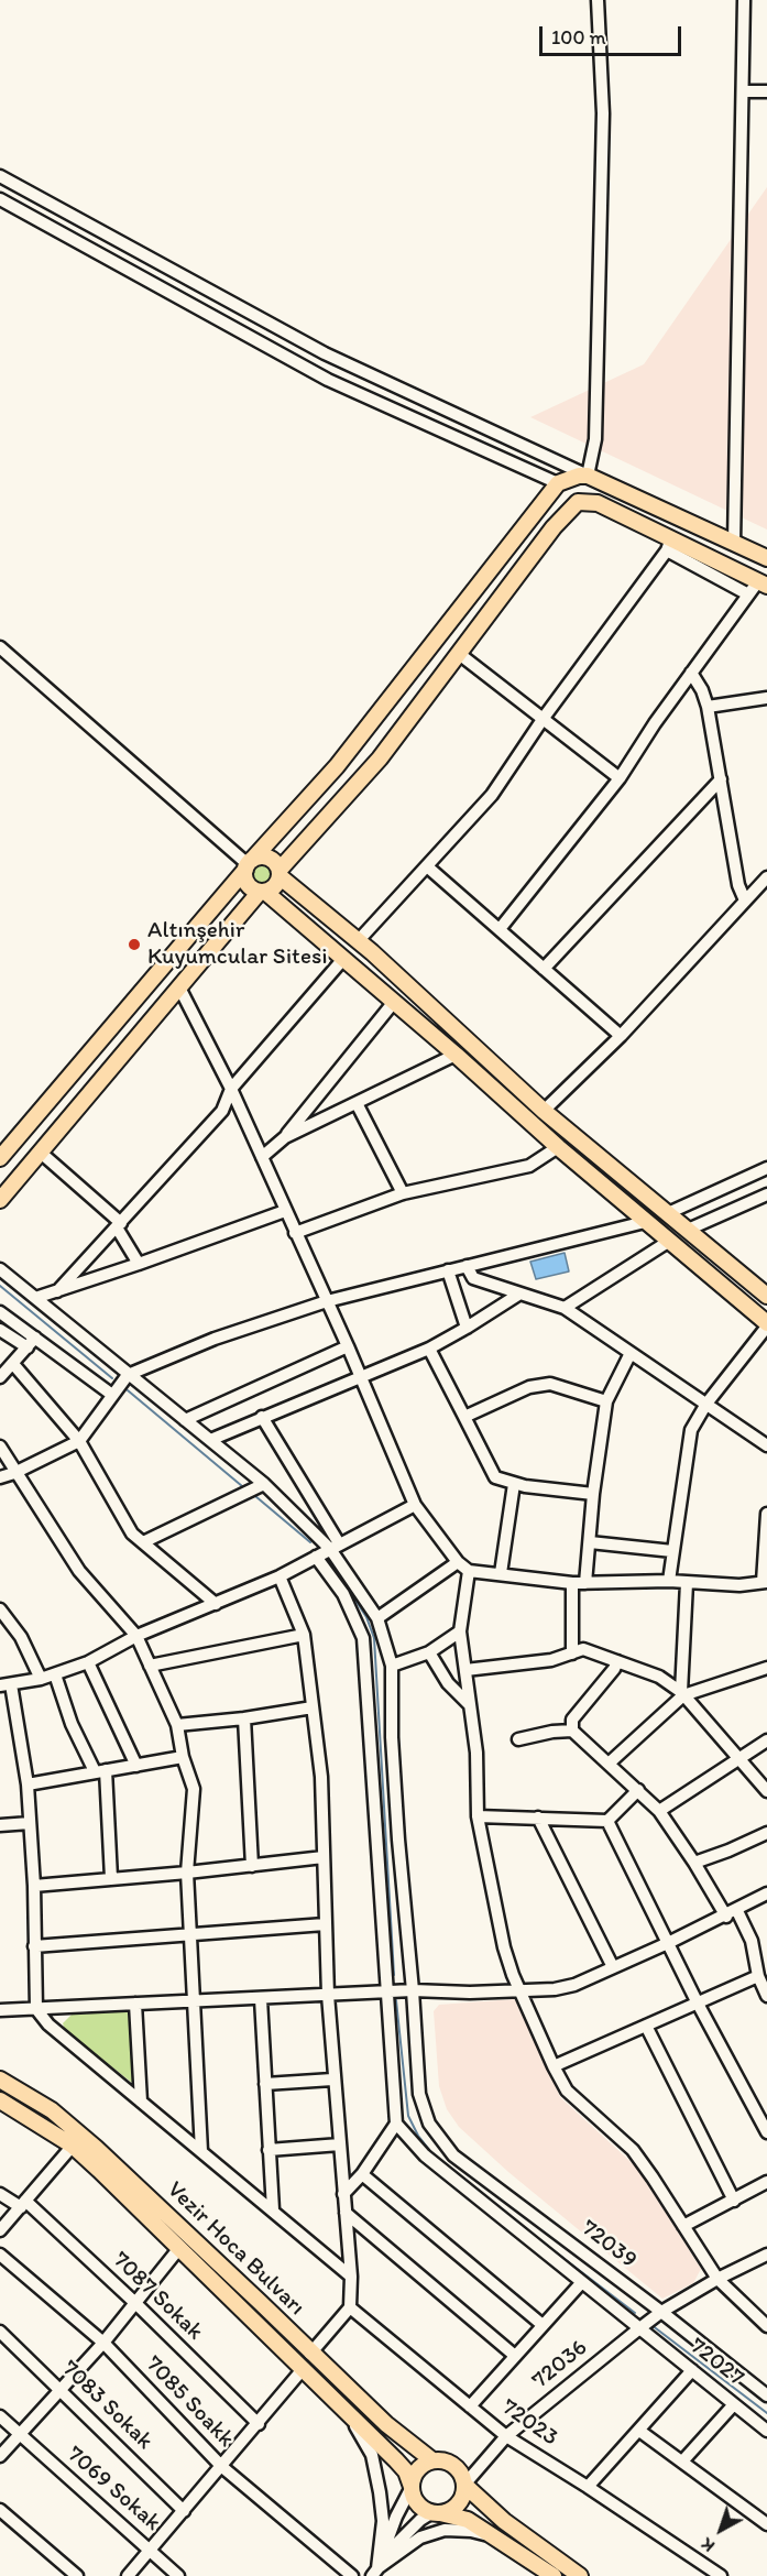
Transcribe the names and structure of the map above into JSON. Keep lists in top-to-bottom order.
{
  "streets": {
    "main road": ["Vezir Hoca Bulvarı"],
    "street": [
      "72039",
      "7087 Sokak",
      "72027",
      "72036",
      "7085 Soakk",
      "7083 Sokak",
      "72023",
      "7069 Sokak"
    ]
  },
  "crossings": [
    ["72039", "72036"],
    ["Vezir Hoca Bulvarı", "72036"],
    ["72027", "72036"],
    ["72036", "72023"]
  ],
  "places": ["Altınşehir Kuyumcular Sitesi"],
  "scale_bar": "100 m",
  "north": "bottom left"
}
